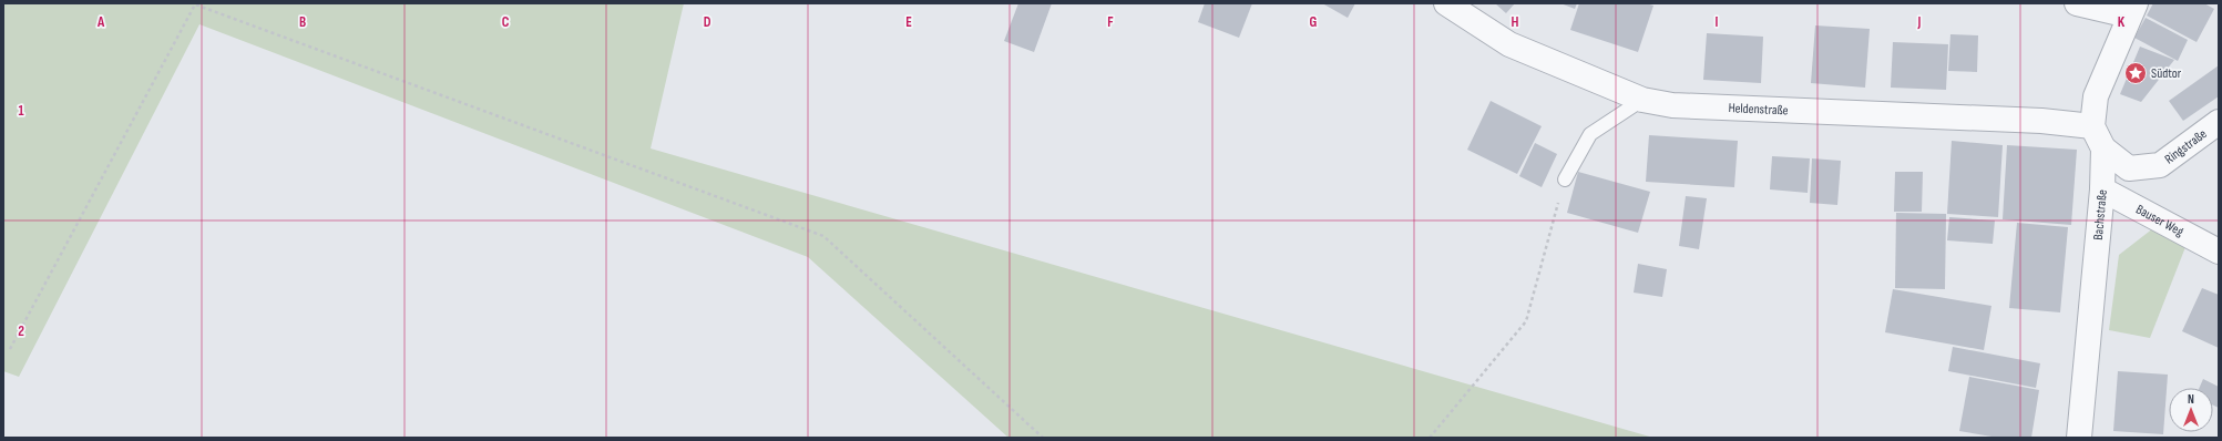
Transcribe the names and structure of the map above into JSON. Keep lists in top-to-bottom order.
{
  "streets": {
    "street": [
      "Heldenstraße",
      "Ringstraße",
      "Bachstraße",
      "Bauser Weg"
    ]
  },
  "crossings": [
    ["Heldenstraße", "Bachstraße"],
    ["Ringstraße", "Bachstraße"],
    ["Bachstraße", "Bauser Weg"]
  ],
  "places": {
    "place": ["Südtor"]
  },
  "north": "top",
  "grid": {
    "columns": [
      "A",
      "B",
      "C",
      "D",
      "E",
      "F",
      "G",
      "H",
      "I",
      "J",
      "K"
    ],
    "rows": ["1", "2"]
  }
}
